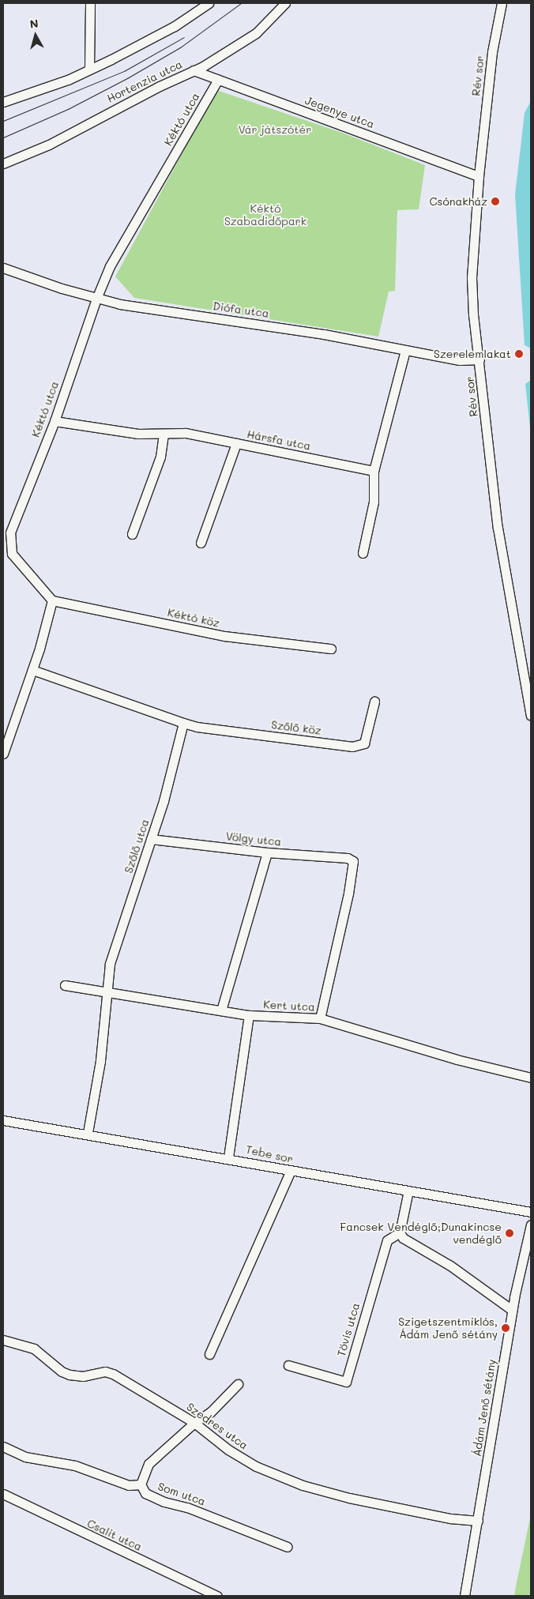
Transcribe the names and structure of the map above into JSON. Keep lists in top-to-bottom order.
{
  "streets": {
    "street": [
      "Rév sor",
      "Hortenzia utca",
      "Jegenye utca",
      "Kéktó utca",
      "Diófa utca",
      "Hársfa utca",
      "Kéktó köz",
      "Szőlő köz",
      "Völgy utca",
      "Szőlő utca",
      "Kert utca",
      "Tebe sor",
      "Tövis utca",
      "Ádám Jenő sétány",
      "Szedres utca",
      "Som utca",
      "Csalit utca"
    ]
  },
  "crossings": [
    ["Rév sor", "Jegenye utca"],
    ["Rév sor", "Diófa utca"],
    ["Hortenzia utca", "Jegenye utca"],
    ["Jegenye utca", "Kéktó utca"],
    ["Kéktó utca", "Diófa utca"],
    ["Kéktó utca", "Hársfa utca"],
    ["Kéktó utca", "Kéktó köz"],
    ["Szőlő köz", "Szőlő utca"],
    ["Völgy utca", "Szőlő utca"],
    ["Völgy utca", "Kert utca"],
    ["Szőlő utca", "Kert utca"],
    ["Szőlő utca", "Tebe sor"],
    ["Ádám Jenő sétány", "Szedres utca"]
  ],
  "parks": ["Vár játszótér", "Kéktó Szabadidőpark"],
  "places": [
    "Csónakház",
    "Szerelemlakat",
    "Fancsek Vendéglő;Dunakincse vendéglő",
    "Szigetszentmiklós, Ádám Jenő sétány"
  ],
  "north": "top"
}
